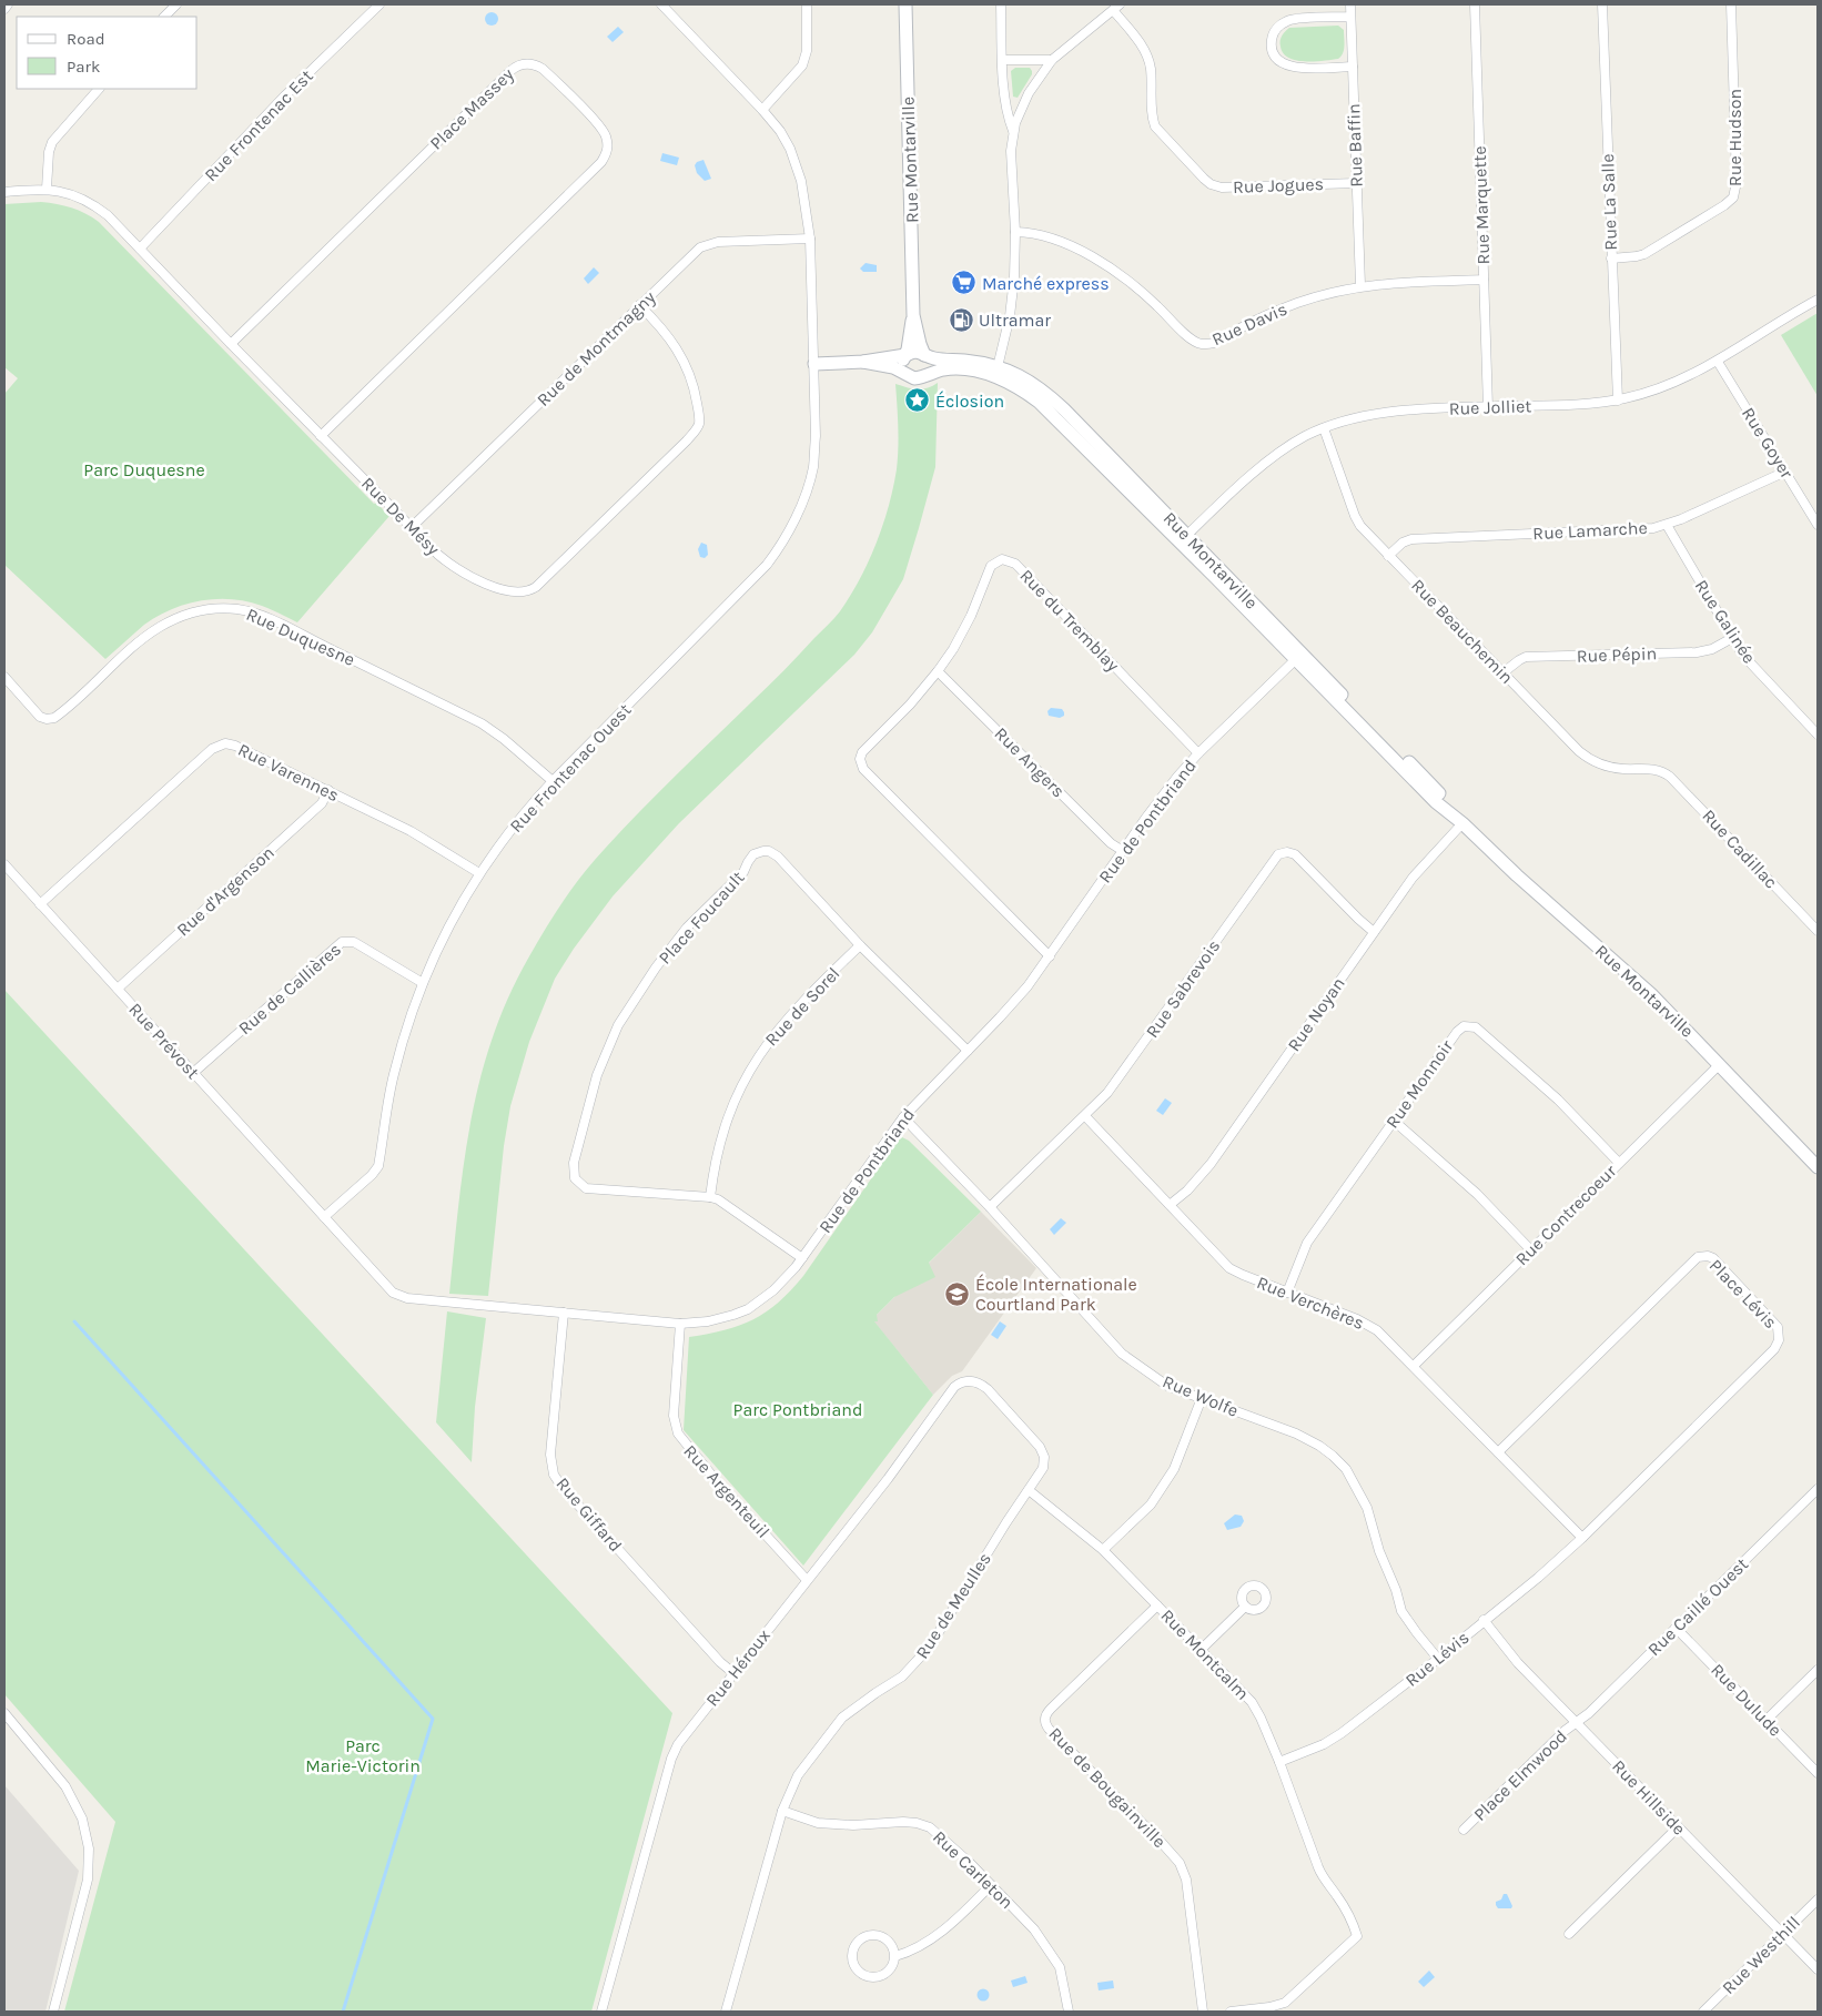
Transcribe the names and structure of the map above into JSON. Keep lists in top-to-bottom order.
{
  "streets": {
    "street": [
      "Place Massey",
      "Rue Frontenac Est",
      "Rue Hudson",
      "Rue Baffin",
      "Rue Montarville",
      "Rue Jogues",
      "Rue La Salle",
      "Rue Marquette",
      "Rue Davis",
      "Rue de Montmagny",
      "Rue Jolliet",
      "Rue Goyer",
      "Rue De Mésy",
      "Rue Lamarche",
      "Rue du Tremblay",
      "Rue Galinée",
      "Rue Beauchemin",
      "Rue Duquesne",
      "Rue Pépin",
      "Rue Angers",
      "Rue Frontenac Ouest",
      "Rue Varennes",
      "Rue de Pontbriand",
      "Rue Cadillac",
      "Rue d'Argenson",
      "Place Foucault",
      "Rue de Callières",
      "Rue Sabrevois",
      "Rue de Sorel",
      "Rue Noyan",
      "Rue Prévost",
      "Rue Monnoir",
      "Rue Contrecoeur",
      "Place Lévis",
      "Rue Verchères",
      "Rue Wolfe",
      "Rue Argenteuil",
      "Rue Giffard",
      "Rue de Meulles",
      "Rue Caillé Ouest",
      "Rue Montcalm",
      "Rue Lévis",
      "Rue Héroux",
      "Rue Dulude",
      "Place Elmwood",
      "Rue de Bougainville",
      "Rue Hillside",
      "Rue Carleton",
      "Rue Westhill"
    ]
  },
  "crossings": [
    ["Place Massey", "Rue De Mésy"],
    ["Rue Frontenac Est", "Rue De Mésy"],
    ["Rue Hudson", "Rue La Salle"],
    ["Rue Baffin", "Rue Jogues"],
    ["Rue Baffin", "Rue Davis"],
    ["Rue Montarville", "Rue Jolliet"],
    ["Rue Montarville", "Rue Frontenac Ouest"],
    ["Rue Montarville", "Rue de Pontbriand"],
    ["Rue Montarville", "Rue Noyan"],
    ["Rue Montarville", "Rue Contrecoeur"],
    ["Rue La Salle", "Rue Jolliet"],
    ["Rue Marquette", "Rue Davis"],
    ["Rue Marquette", "Rue Jolliet"],
    ["Rue de Montmagny", "Rue De Mésy"],
    ["Rue Jolliet", "Rue Goyer"],
    ["Rue Jolliet", "Rue Beauchemin"],
    ["Rue Goyer", "Rue Lamarche"],
    ["Rue Lamarche", "Rue Galinée"],
    ["Rue Lamarche", "Rue Beauchemin"],
    ["Rue du Tremblay", "Rue Angers"],
    ["Rue du Tremblay", "Rue de Pontbriand"],
    ["Rue Galinée", "Rue Pépin"],
    ["Rue Beauchemin", "Rue Pépin"],
    ["Rue Beauchemin", "Rue Cadillac"],
    ["Rue Duquesne", "Rue Frontenac Ouest"],
    ["Rue Angers", "Rue de Pontbriand"],
    ["Rue Frontenac Ouest", "Rue Varennes"],
    ["Rue Frontenac Ouest", "Rue de Pontbriand"],
    ["Rue Frontenac Ouest", "Rue de Callières"],
    ["Rue Frontenac Ouest", "Rue Prévost"],
    ["Rue Varennes", "Rue d'Argenson"],
    ["Rue Varennes", "Rue Prévost"],
    ["Rue de Pontbriand", "Place Foucault"],
    ["Rue de Pontbriand", "Rue Prévost"],
    ["Rue de Pontbriand", "Rue Wolfe"],
    ["Rue de Pontbriand", "Rue Argenteuil"],
    ["Rue de Pontbriand", "Rue Giffard"],
    ["Rue d'Argenson", "Rue Prévost"],
    ["Place Foucault", "Rue de Sorel"],
    ["Rue de Callières", "Rue Prévost"],
    ["Rue Sabrevois", "Rue Noyan"],
    ["Rue Sabrevois", "Rue Verchères"],
    ["Rue Sabrevois", "Rue Wolfe"],
    ["Rue Noyan", "Rue Verchères"],
    ["Rue Monnoir", "Rue Contrecoeur"],
    ["Rue Monnoir", "Rue Verchères"],
    ["Rue Contrecoeur", "Rue Verchères"],
    ["Place Lévis", "Rue Verchères"],
    ["Place Lévis", "Rue Lévis"],
    ["Rue Verchères", "Rue Lévis"],
    ["Rue Wolfe", "Rue Lévis"],
    ["Rue Argenteuil", "Rue Héroux"],
    ["Rue Giffard", "Rue Héroux"],
    ["Rue de Meulles", "Rue Montcalm"],
    ["Rue de Meulles", "Rue Héroux"],
    ["Rue de Meulles", "Rue Carleton"],
    ["Rue Caillé Ouest", "Rue Dulude"],
    ["Rue Caillé Ouest", "Place Elmwood"],
    ["Rue Caillé Ouest", "Rue Hillside"],
    ["Rue Montcalm", "Rue Lévis"],
    ["Rue Montcalm", "Rue de Bougainville"],
    ["Rue Lévis", "Rue Hillside"],
    ["Place Elmwood", "Rue Hillside"],
    ["Rue Hillside", "Rue Westhill"]
  ],
  "parks": ["Parc Duquesne", "Parc Pontbriand", "Parc Marie-Victorin"],
  "places": {
    "supermarket": ["Marché express"],
    "fuel station": ["Ultramar"],
    "place": ["Éclosion"],
    "school or university": ["École Internationale Courtland Park"]
  },
  "legend": ["Road", "Park"]
}
